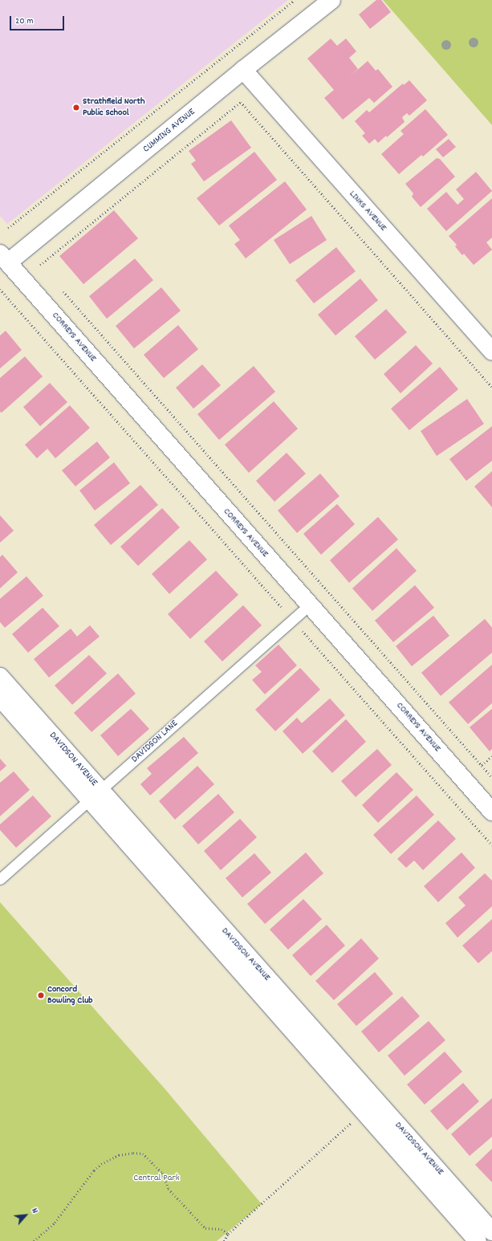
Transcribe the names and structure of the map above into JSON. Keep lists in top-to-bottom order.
{
  "streets": {
    "street": [
      "CUMMING AVENUE",
      "LINKS AVENUE",
      "CORREYS AVENUE",
      "DAVIDSON AVENUE"
    ],
    "lane": ["DAVIDSON LANE"]
  },
  "crossings": [
    ["CUMMING AVENUE", "LINKS AVENUE"],
    ["CUMMING AVENUE", "CORREYS AVENUE"],
    ["CORREYS AVENUE", "DAVIDSON LANE"],
    ["DAVIDSON LANE", "DAVIDSON AVENUE"]
  ],
  "parks": ["Central Park"],
  "places": ["Strathfield North Public School", "Concord Bowling Club"],
  "scale_bar": "20 m",
  "north": "top right"
}
